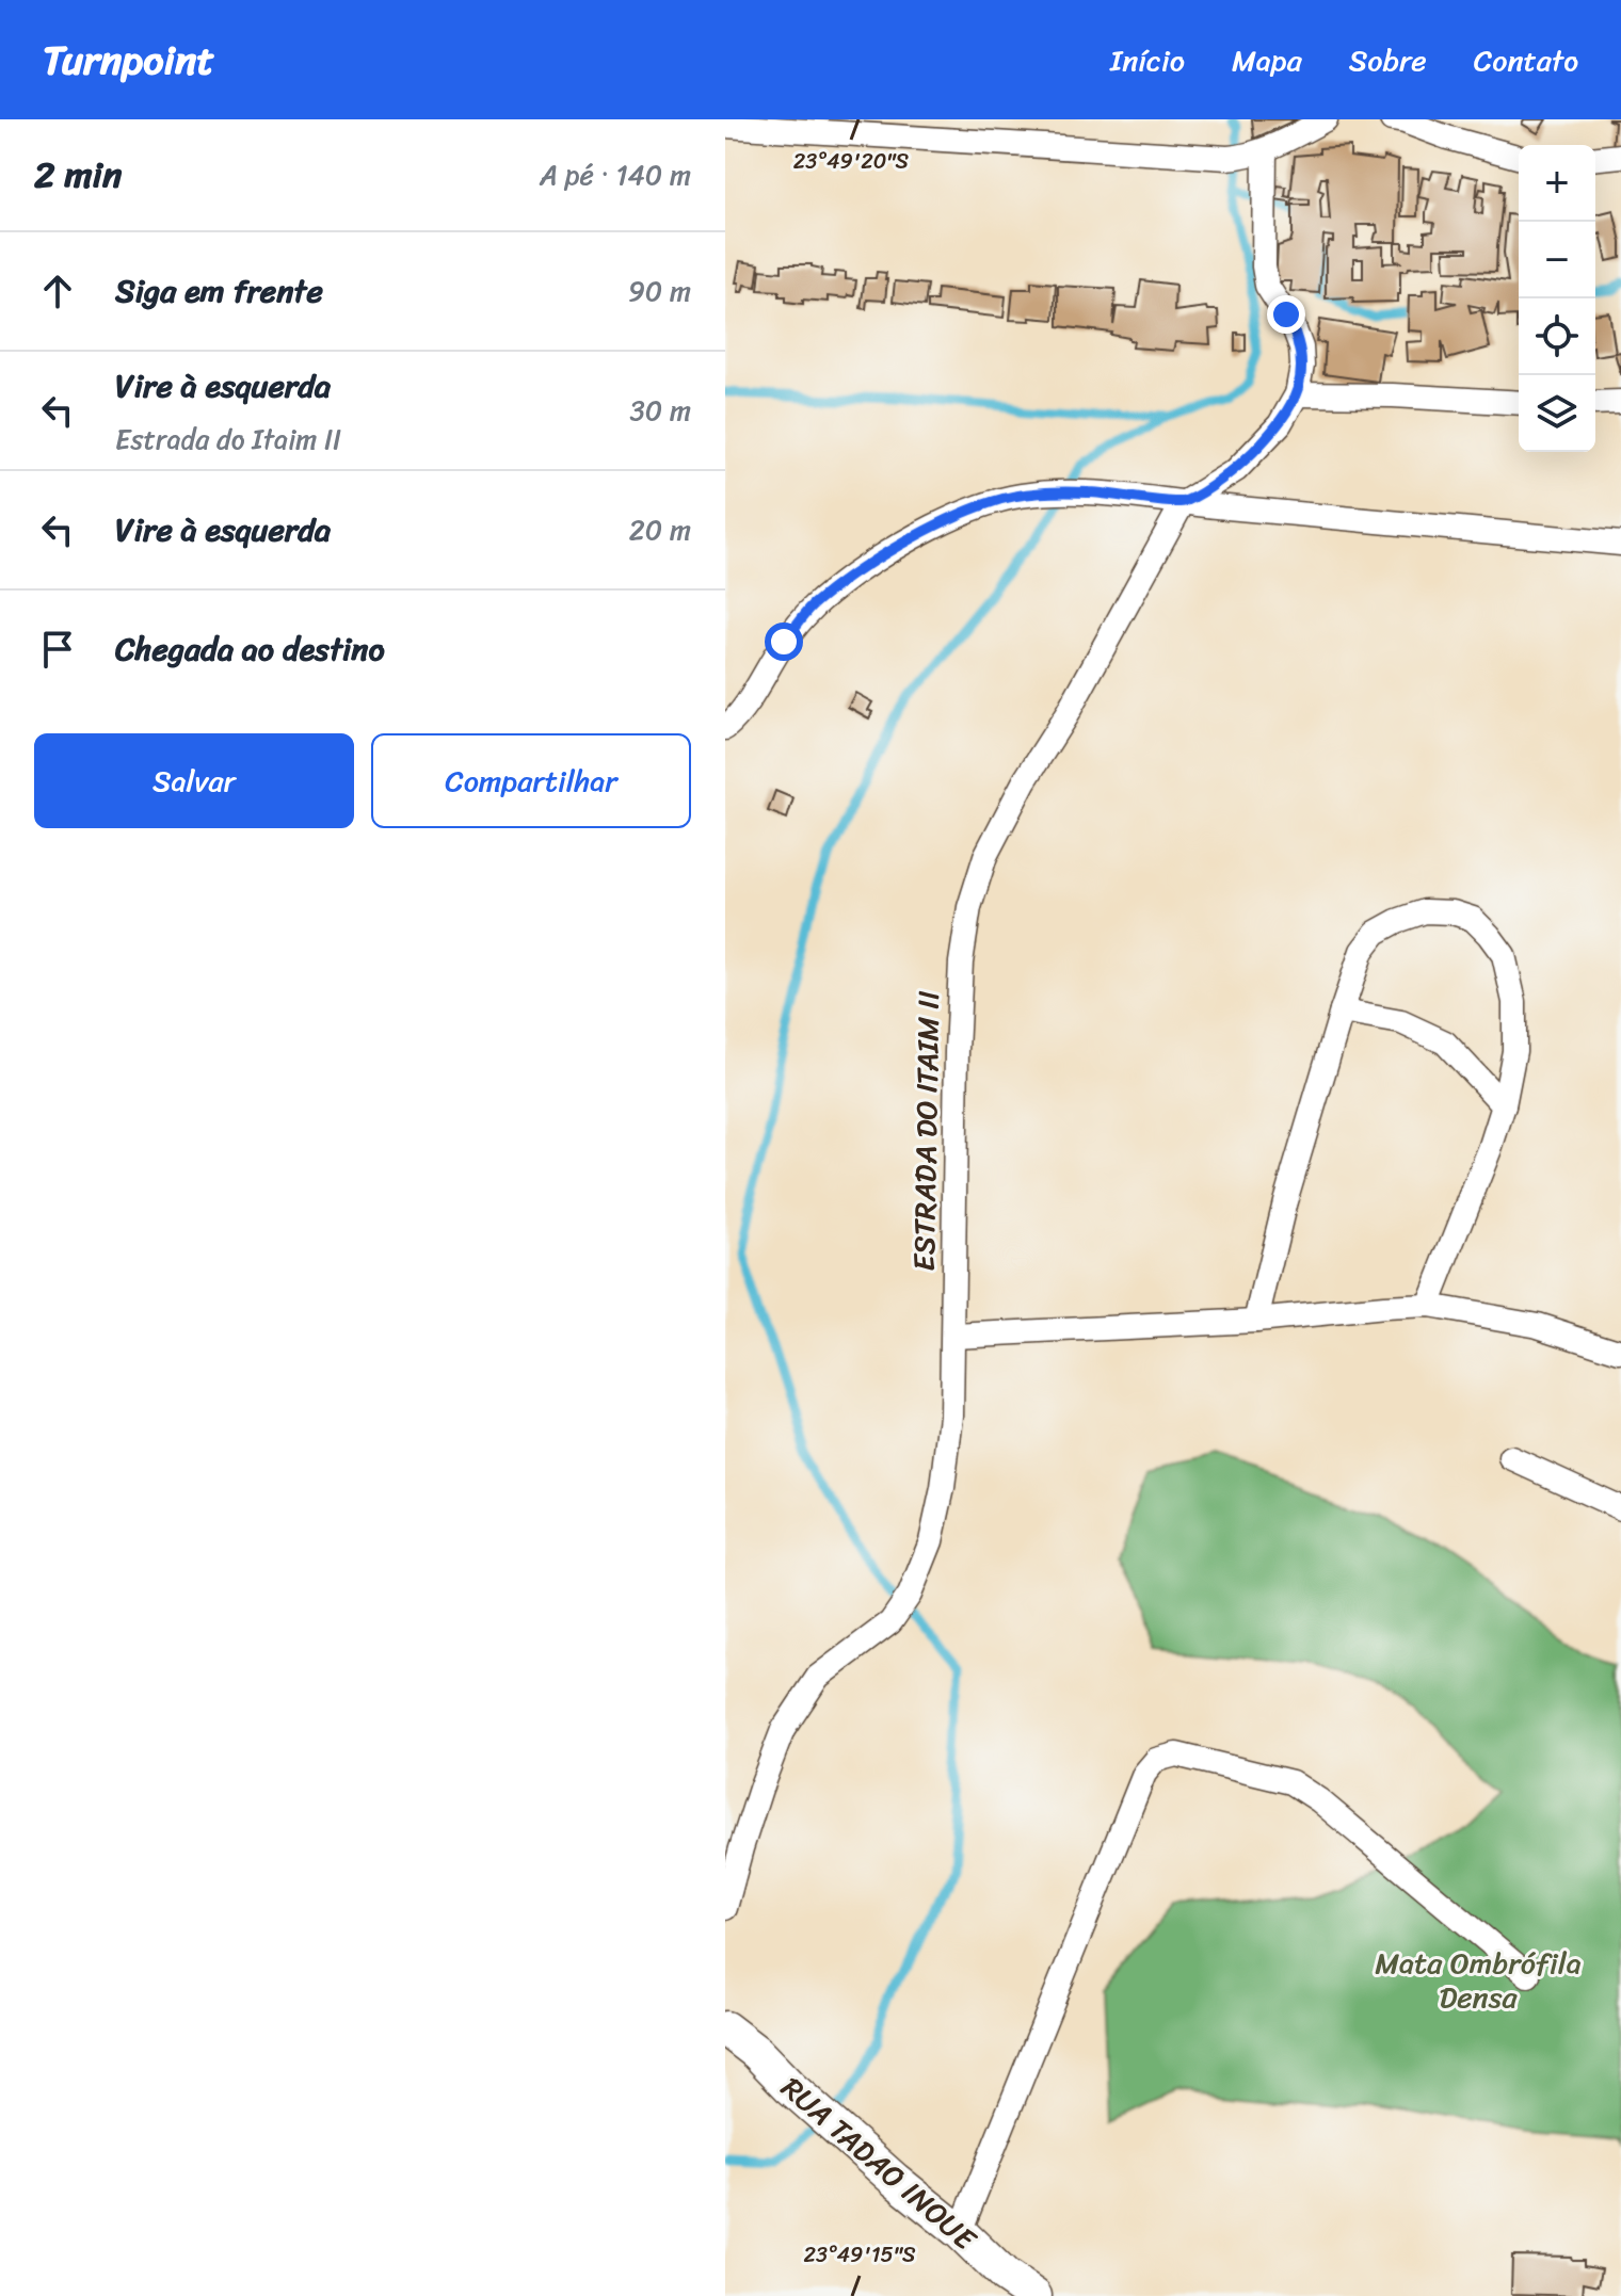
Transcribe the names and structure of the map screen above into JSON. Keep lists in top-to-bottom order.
{
  "streets": {
    "street": ["ESTRADA DO ITAIM II", "RUA TADAO INOUE"]
  },
  "parks": ["Mata Ombrófila Densa"],
  "page": {
    "header": "Turnpoint",
    "nav": [
      "Início",
      "Mapa",
      "Sobre",
      "Contato"
    ],
    "heading": ["2 min", "A pé · 140 m"],
    "map_buttons": ["+", "−"],
    "list": [
      ["Siga em frente", "90 m"],
      ["Vire à esquerda", "Estrada do Itaim II", "30 m"],
      ["Vire à esquerda", "20 m"],
      "Chegada ao destino"
    ],
    "buttons": ["Salvar", "Compartilhar"]
  },
  "coordinates": ["23°49'20\"S", "23°49'15\"S"]
}
